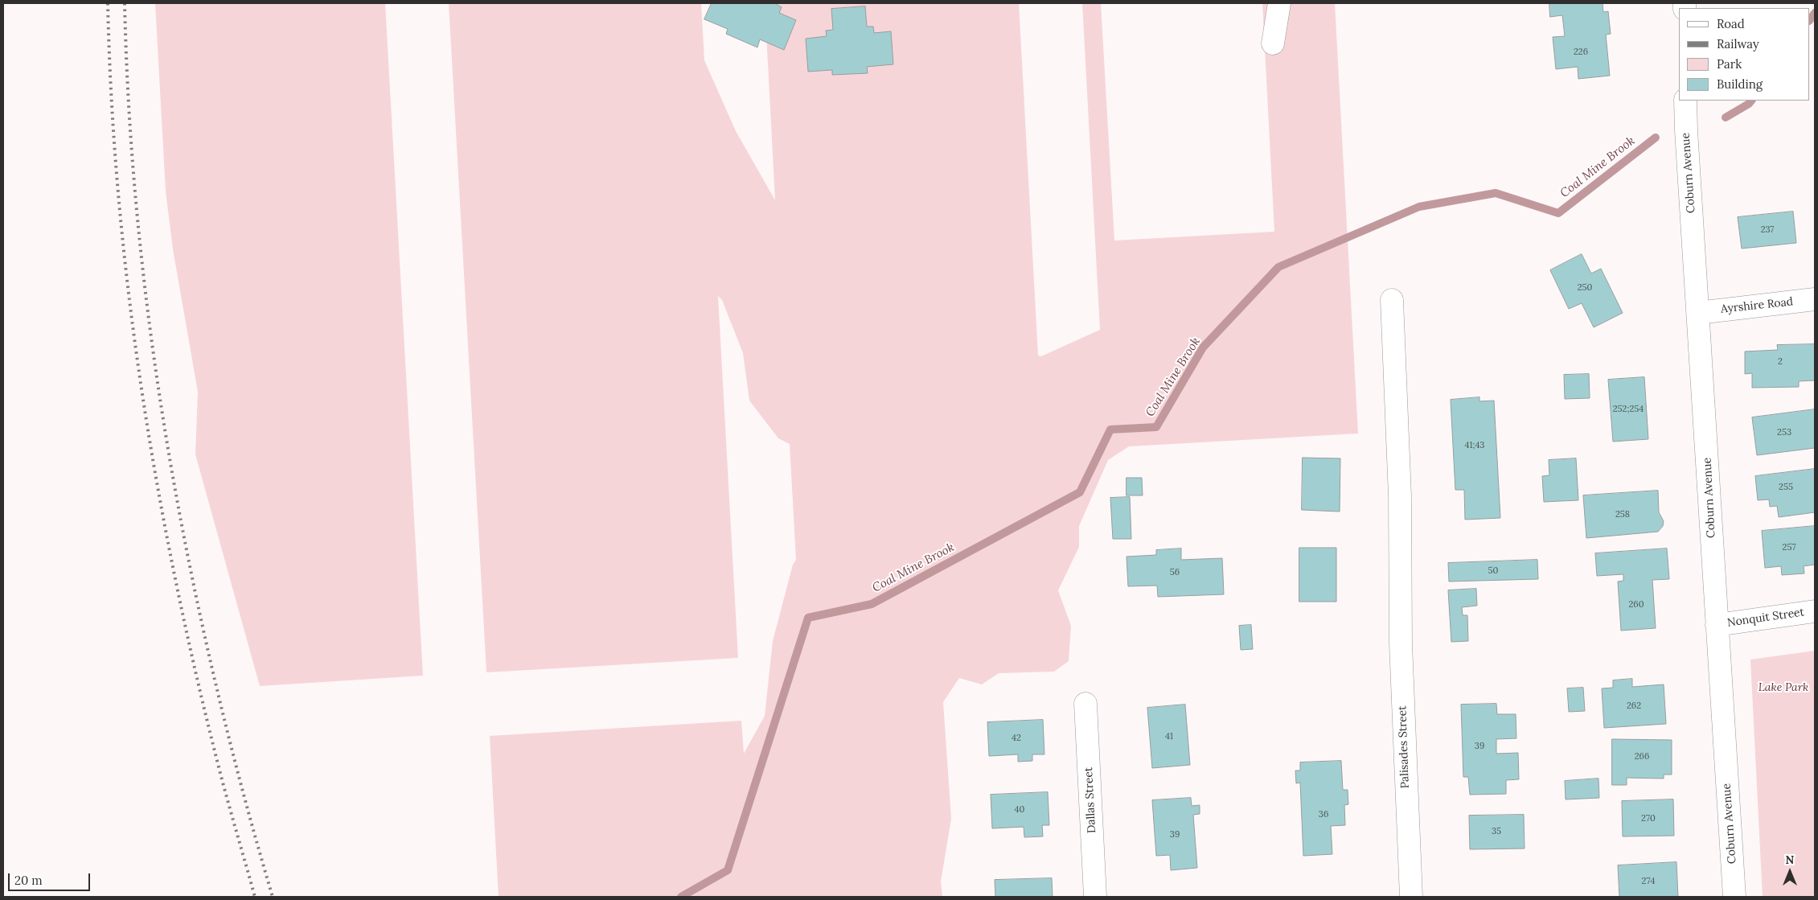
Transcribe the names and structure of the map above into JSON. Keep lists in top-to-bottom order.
{
  "streets": {
    "street": [
      "Coburn Avenue",
      "Ayrshire Road",
      "Nonquit Street",
      "Palisades Street",
      "Dallas Street"
    ]
  },
  "crossings": [
    ["Coburn Avenue", "Ayrshire Road"],
    ["Coburn Avenue", "Nonquit Street"]
  ],
  "water": ["Coal Mine Brook"],
  "parks": ["Lake Park"],
  "house_numbers": [
    "226",
    "237",
    "250",
    "2",
    "252;254",
    "253",
    "41;43",
    "255",
    "258",
    "257",
    "50",
    "56",
    "260",
    "262",
    "41",
    "42",
    "39",
    "266",
    "40",
    "36",
    "270",
    "35",
    "39",
    "274"
  ],
  "legend": [
    "Road",
    "Railway",
    "Park",
    "Building"
  ],
  "scale_bar": "20 m",
  "north": "top"
}
